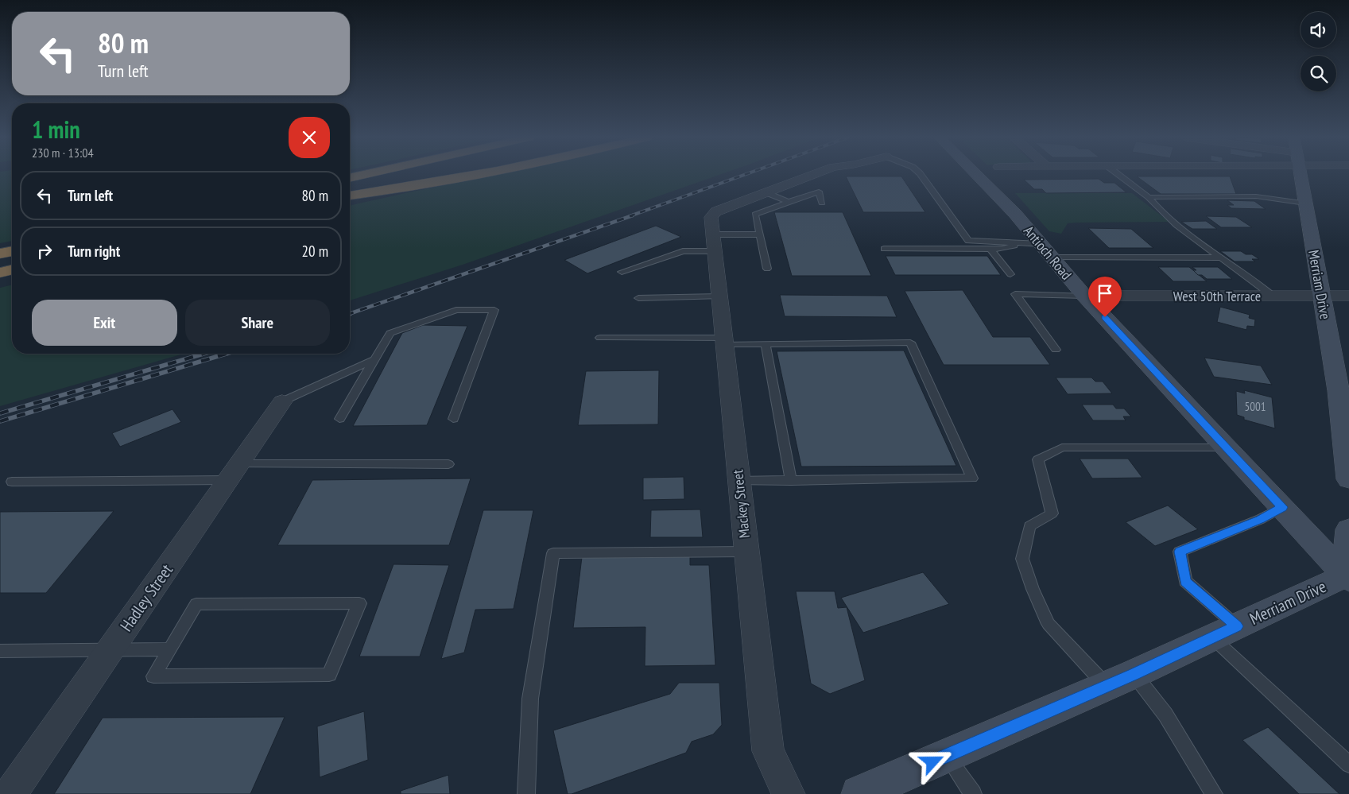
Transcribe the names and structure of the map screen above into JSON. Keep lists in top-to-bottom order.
{
  "streets": {
    "main road": ["Antioch Road", "Merriam Drive"],
    "street": ["West 50th Terrace", "Mackey Street", "Hadley Street"]
  },
  "crossings": [
    ["Antioch Road", "Merriam Drive"],
    ["Antioch Road", "West 50th Terrace"],
    ["Merriam Drive", "West 50th Terrace"]
  ],
  "house_numbers": ["5001"],
  "page": {
    "turn": ["80 m", "Turn left"],
    "heading": ["1 min", "230 m · 13:04"],
    "list": [
      {
        "name": "Turn left",
        "value": "80 m"
      },
      {
        "name": "Turn right",
        "value": "20 m"
      }
    ],
    "buttons": ["Exit", "Share"]
  }
}
